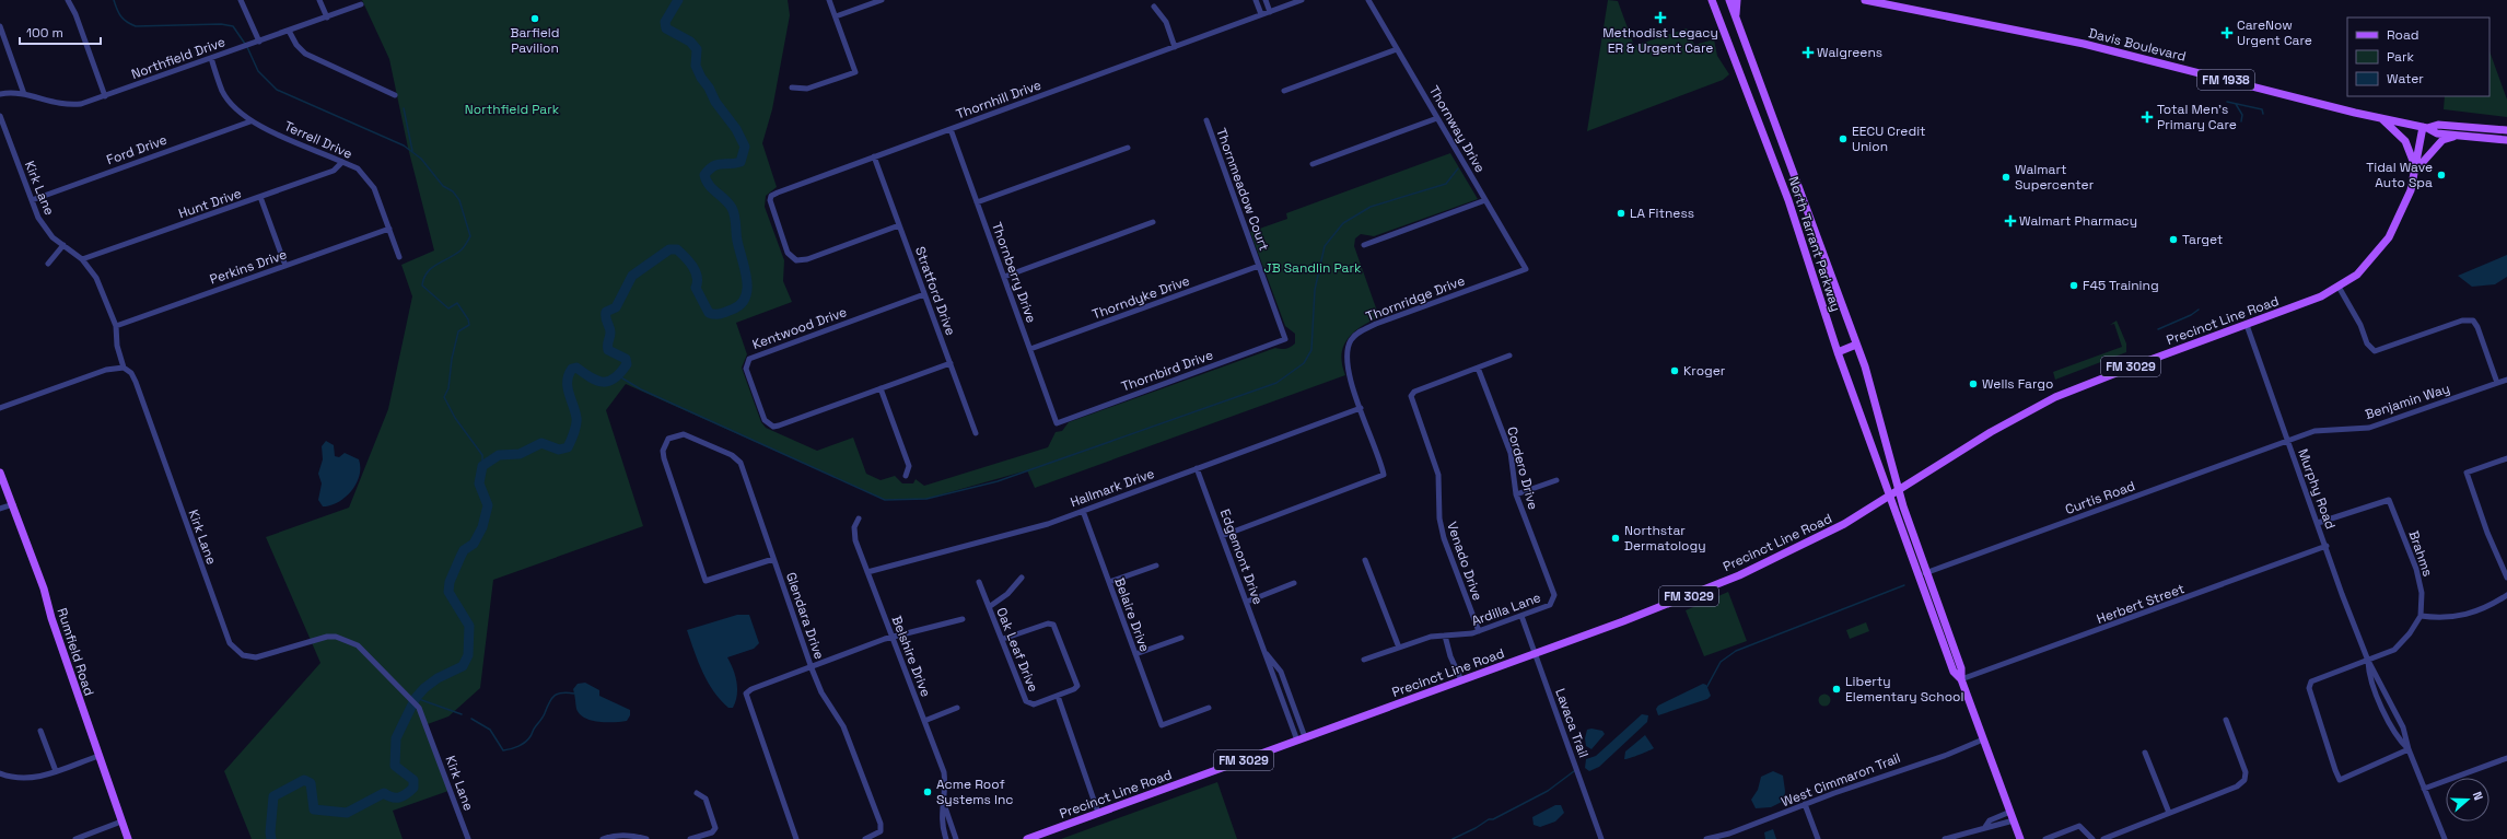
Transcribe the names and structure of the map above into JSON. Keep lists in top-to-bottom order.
{
  "streets": {
    "main road": [
      "Davis Boulevard",
      "FM 1938",
      "North Tarrant Parkway",
      "Precinct Line Road",
      "FM 3029",
      "Rumfield Road"
    ],
    "street": [
      "Northfield Drive",
      "Thornhill Drive",
      "Thornway Drive",
      "Terrell Drive",
      "Ford Drive",
      "Kirk Lane",
      "Thornmeadow Court",
      "Hunt Drive",
      "Perkins Drive",
      "Thornberry Drive",
      "Stratford Drive",
      "Thorndyke Drive",
      "Thornridge Drive",
      "Kentwood Drive",
      "Thornbird Drive",
      "Benjamin Way",
      "Cordero Drive",
      "Hallmark Drive",
      "Murphy Road",
      "Curtis Road",
      "Brahms",
      "Edgemont Drive",
      "Venado Drive",
      "Herbert Street",
      "Ardilla Lane",
      "Belaire Drive",
      "Glendara Drive",
      "Oak Leaf Drive",
      "Belshire Drive",
      "Lavaca Trail",
      "West Cimmaron Trail"
    ]
  },
  "crossings": [
    ["Davis Boulevard", "Precinct Line Road"],
    ["Northfield Drive", "Terrell Drive"],
    ["Thornhill Drive", "Thornberry Drive"],
    ["Thornhill Drive", "Stratford Drive"],
    ["Thornway Drive", "Thornridge Drive"],
    ["Terrell Drive", "Ford Drive"],
    ["Terrell Drive", "Hunt Drive"],
    ["Terrell Drive", "Perkins Drive"],
    ["Ford Drive", "Kirk Lane"],
    ["Kirk Lane", "Hunt Drive"],
    ["Kirk Lane", "Perkins Drive"],
    ["Thornmeadow Court", "Thorndyke Drive"],
    ["Thornmeadow Court", "Thornbird Drive"],
    ["North Tarrant Parkway", "Precinct Line Road"],
    ["North Tarrant Parkway", "Curtis Road"],
    ["Thornberry Drive", "Thorndyke Drive"],
    ["Thornberry Drive", "Thornbird Drive"],
    ["Stratford Drive", "Kentwood Drive"],
    ["Thornridge Drive", "Hallmark Drive"],
    ["Thornridge Drive", "Edgemont Drive"],
    ["Precinct Line Road", "Murphy Road"],
    ["Precinct Line Road", "Edgemont Drive"],
    ["Precinct Line Road", "Oak Leaf Drive"],
    ["Precinct Line Road", "Lavaca Trail"],
    ["Benjamin Way", "Murphy Road"],
    ["Benjamin Way", "Curtis Road"],
    ["Cordero Drive", "Venado Drive"],
    ["Cordero Drive", "Ardilla Lane"],
    ["Hallmark Drive", "Edgemont Drive"],
    ["Hallmark Drive", "Belaire Drive"],
    ["Hallmark Drive", "Belshire Drive"],
    ["Murphy Road", "Curtis Road"],
    ["Murphy Road", "Brahms"],
    ["Murphy Road", "Herbert Street"],
    ["Venado Drive", "Ardilla Lane"],
    ["Ardilla Lane", "Lavaca Trail"]
  ],
  "parks": ["Northfield Park", "JB Sandlin Park"],
  "places": {
    "health": [
      "Methodist Legacy ER & Urgent Care",
      "CareNow Urgent Care",
      "Walgreens",
      "Total Men's Primary Care",
      "Walmart Pharmacy"
    ],
    "other": [
      "Barfield Pavilion",
      "EECU Credit Union",
      "Tidal Wave Auto Spa",
      "Walmart Supercenter",
      "LA Fitness",
      "Target",
      "F45 Training",
      "Kroger",
      "Wells Fargo",
      "Northstar Dermatology",
      "Liberty Elementary School",
      "Acme Roof Systems Inc"
    ]
  },
  "legend": ["Road", "Park", "Water"],
  "scale_bar": "100 m",
  "north": "right"
}
